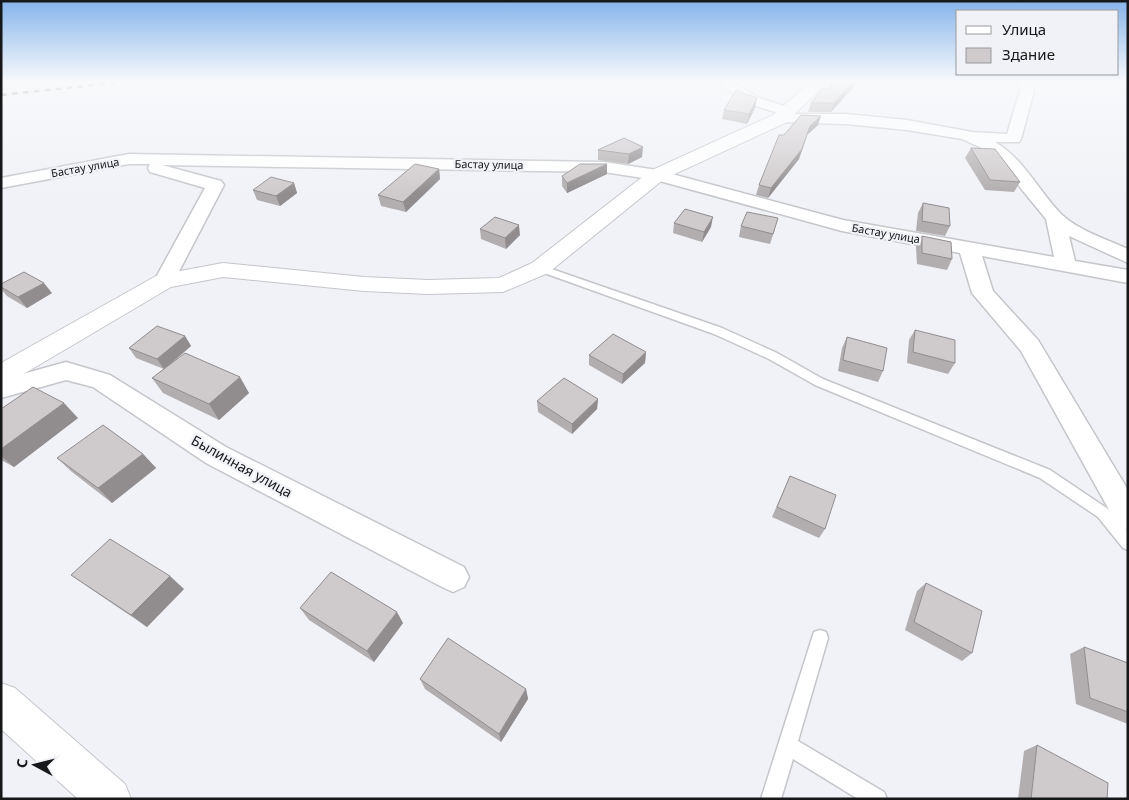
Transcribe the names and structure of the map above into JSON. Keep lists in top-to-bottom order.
{
  "streets": {
    "street": ["Бастау улица", "Былинная улица"]
  },
  "legend": ["Улица", "Здание"],
  "north": "left"
}
